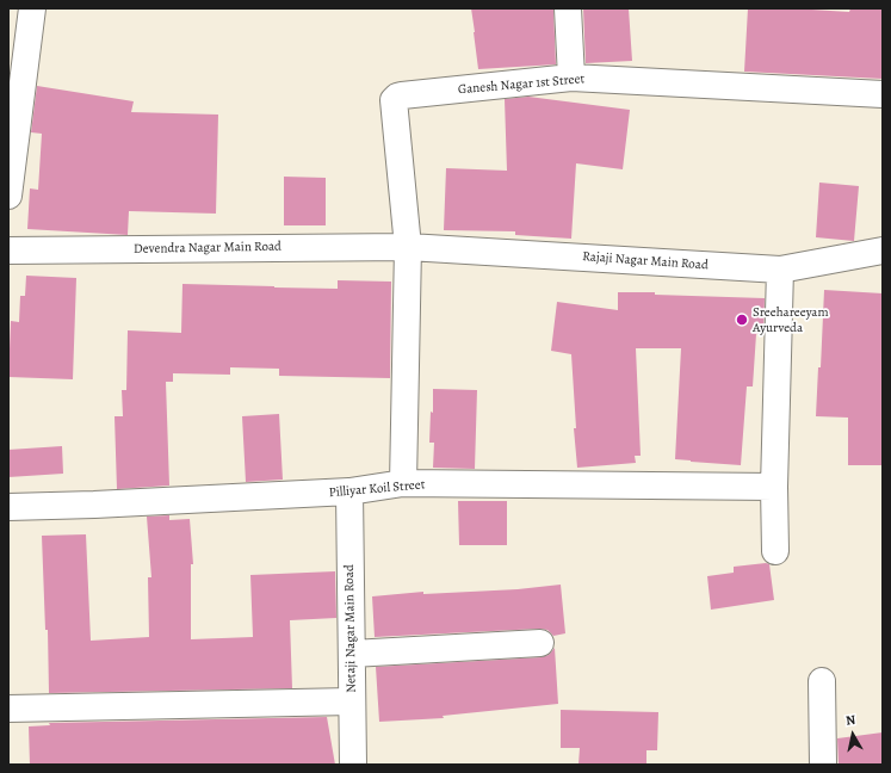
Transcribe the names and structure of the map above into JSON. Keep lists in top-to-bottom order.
{
  "streets": {
    "street": [
      "Ganesh Nagar 1st Street",
      "Devendra Nagar Main Road",
      "Rajaji Nagar Main Road",
      "Pilliyar Koil Street",
      "Netaji Nagar Main Road"
    ]
  },
  "crossings": [
    ["Ganesh Nagar 1st Street", "Devendra Nagar Main Road"],
    ["Ganesh Nagar 1st Street", "Rajaji Nagar Main Road"],
    ["Devendra Nagar Main Road", "Rajaji Nagar Main Road"],
    ["Pilliyar Koil Street", "Netaji Nagar Main Road"]
  ],
  "places": ["Sreehareeyam Ayurveda"],
  "north": "top"
}
